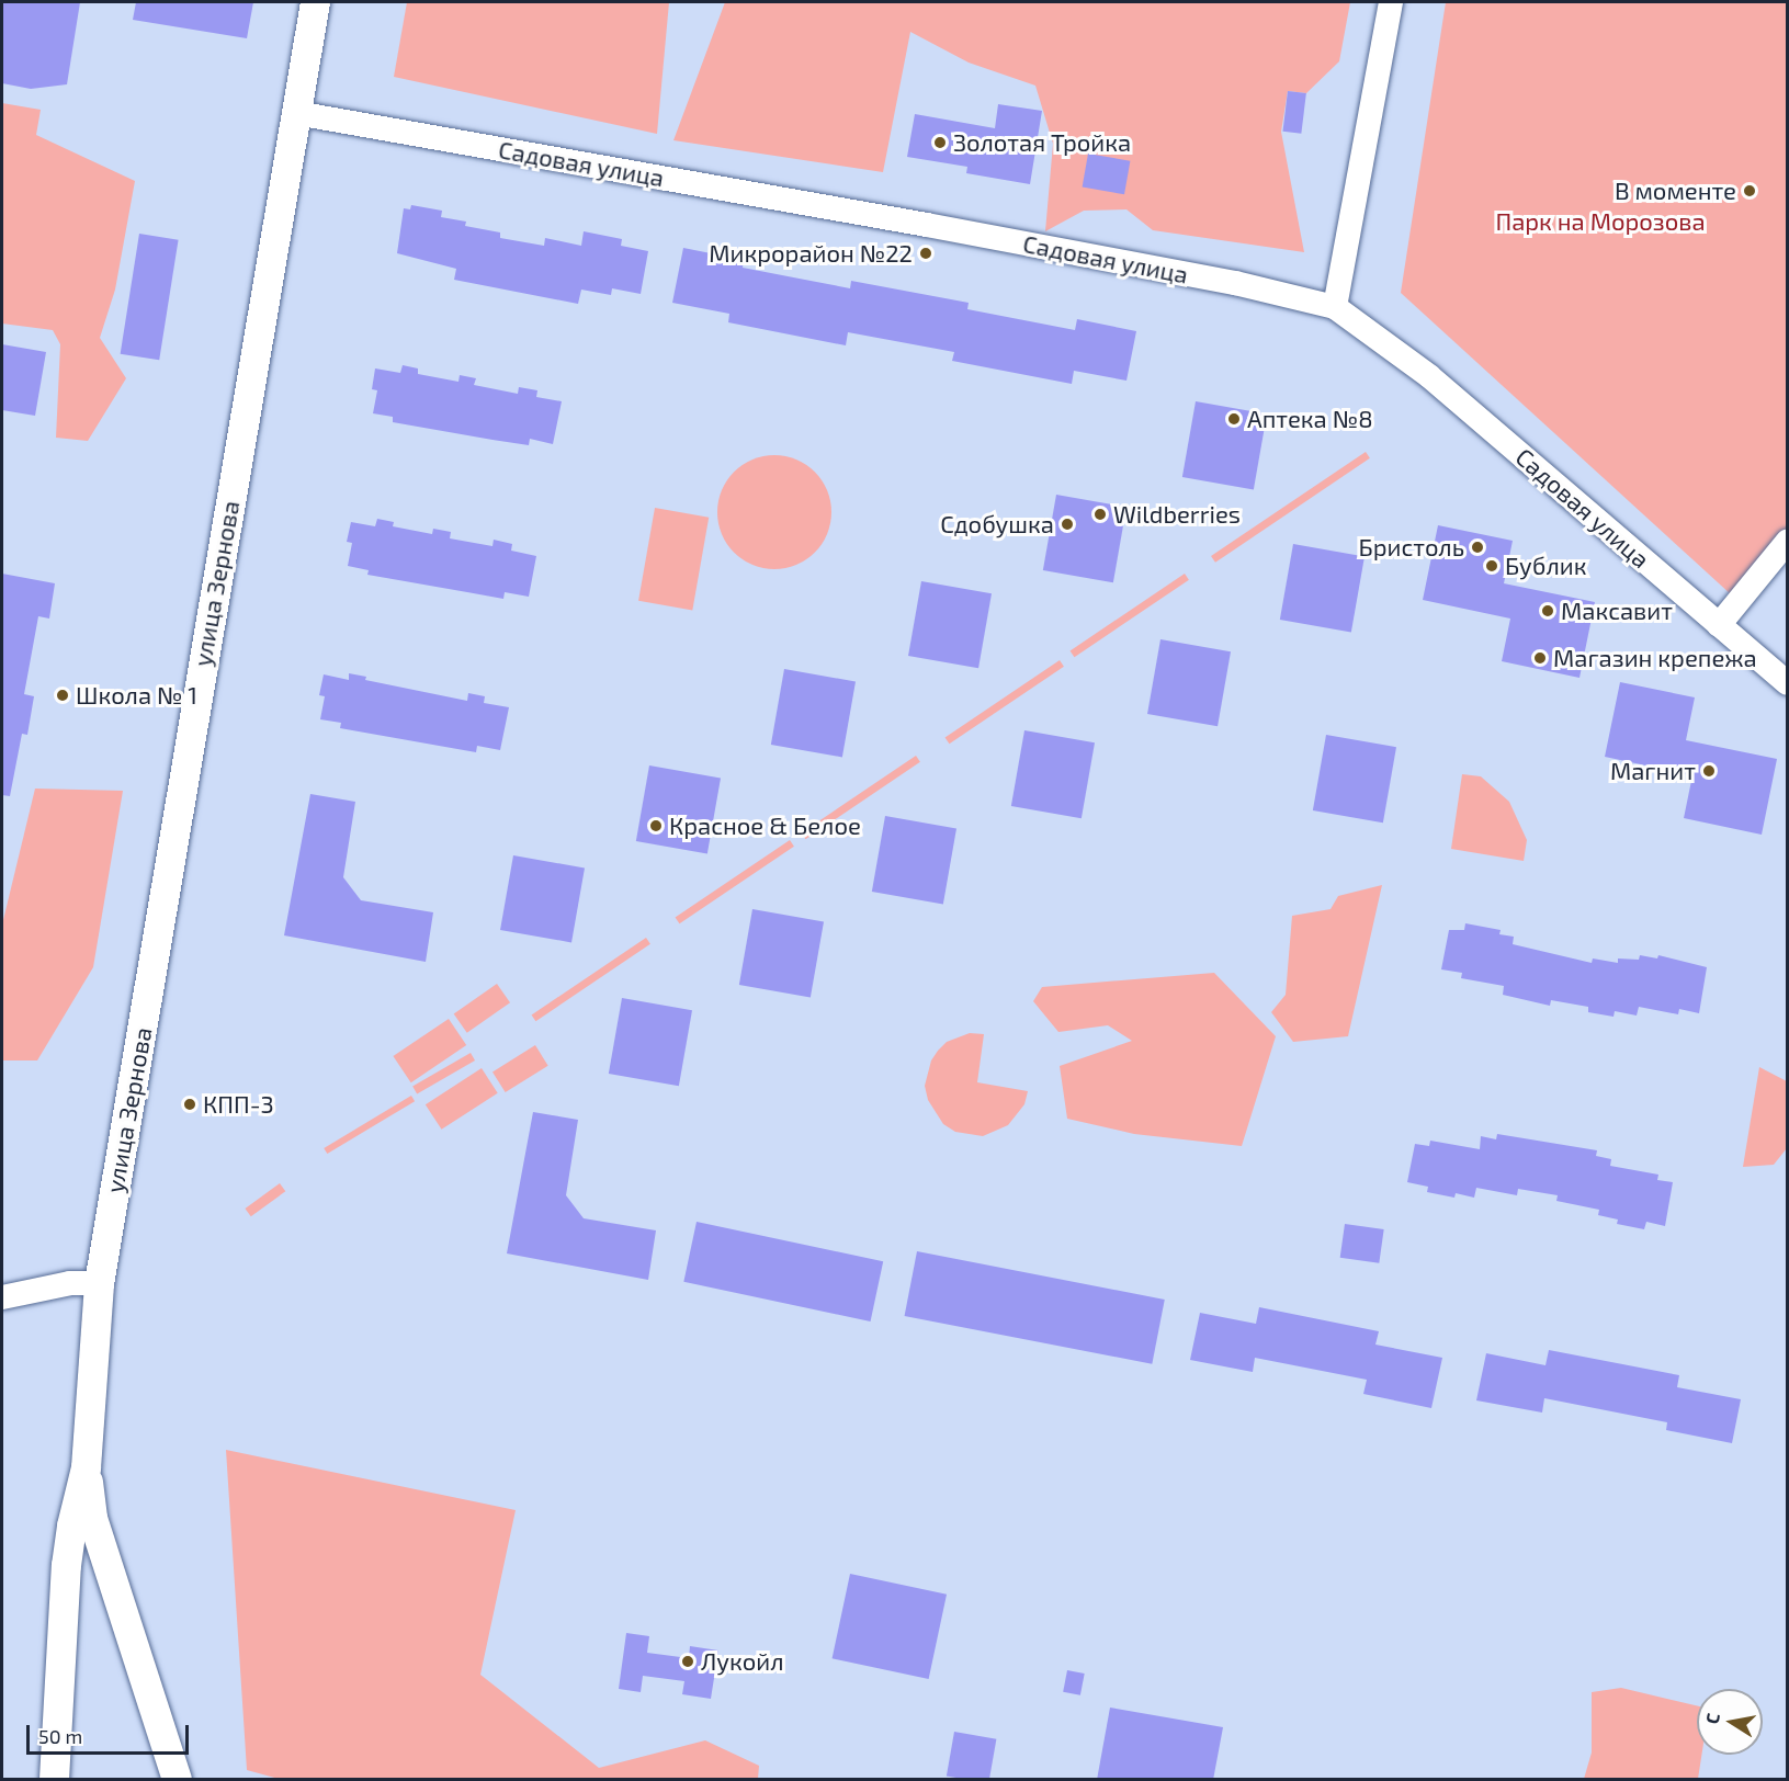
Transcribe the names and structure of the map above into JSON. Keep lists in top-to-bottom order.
{
  "streets": {
    "main road": ["улица Зернова"],
    "street": ["Садовая улица"]
  },
  "crossings": [
    ["Садовая улица", "улица Зернова"]
  ],
  "parks": ["Парк на Морозова"],
  "places": [
    "Золотая Тройка",
    "В моменте",
    "Микрорайон №22",
    "Аптека №8",
    "Wildberries",
    "Сдобушка",
    "Бристоль",
    "Бублик",
    "Максавит",
    "Магазин крепежа",
    "Школа № 1",
    "Магнит",
    "Красное & Белое",
    "КПП-3",
    "Лукойл"
  ],
  "scale_bar": "50 m",
  "north": "left"
}
